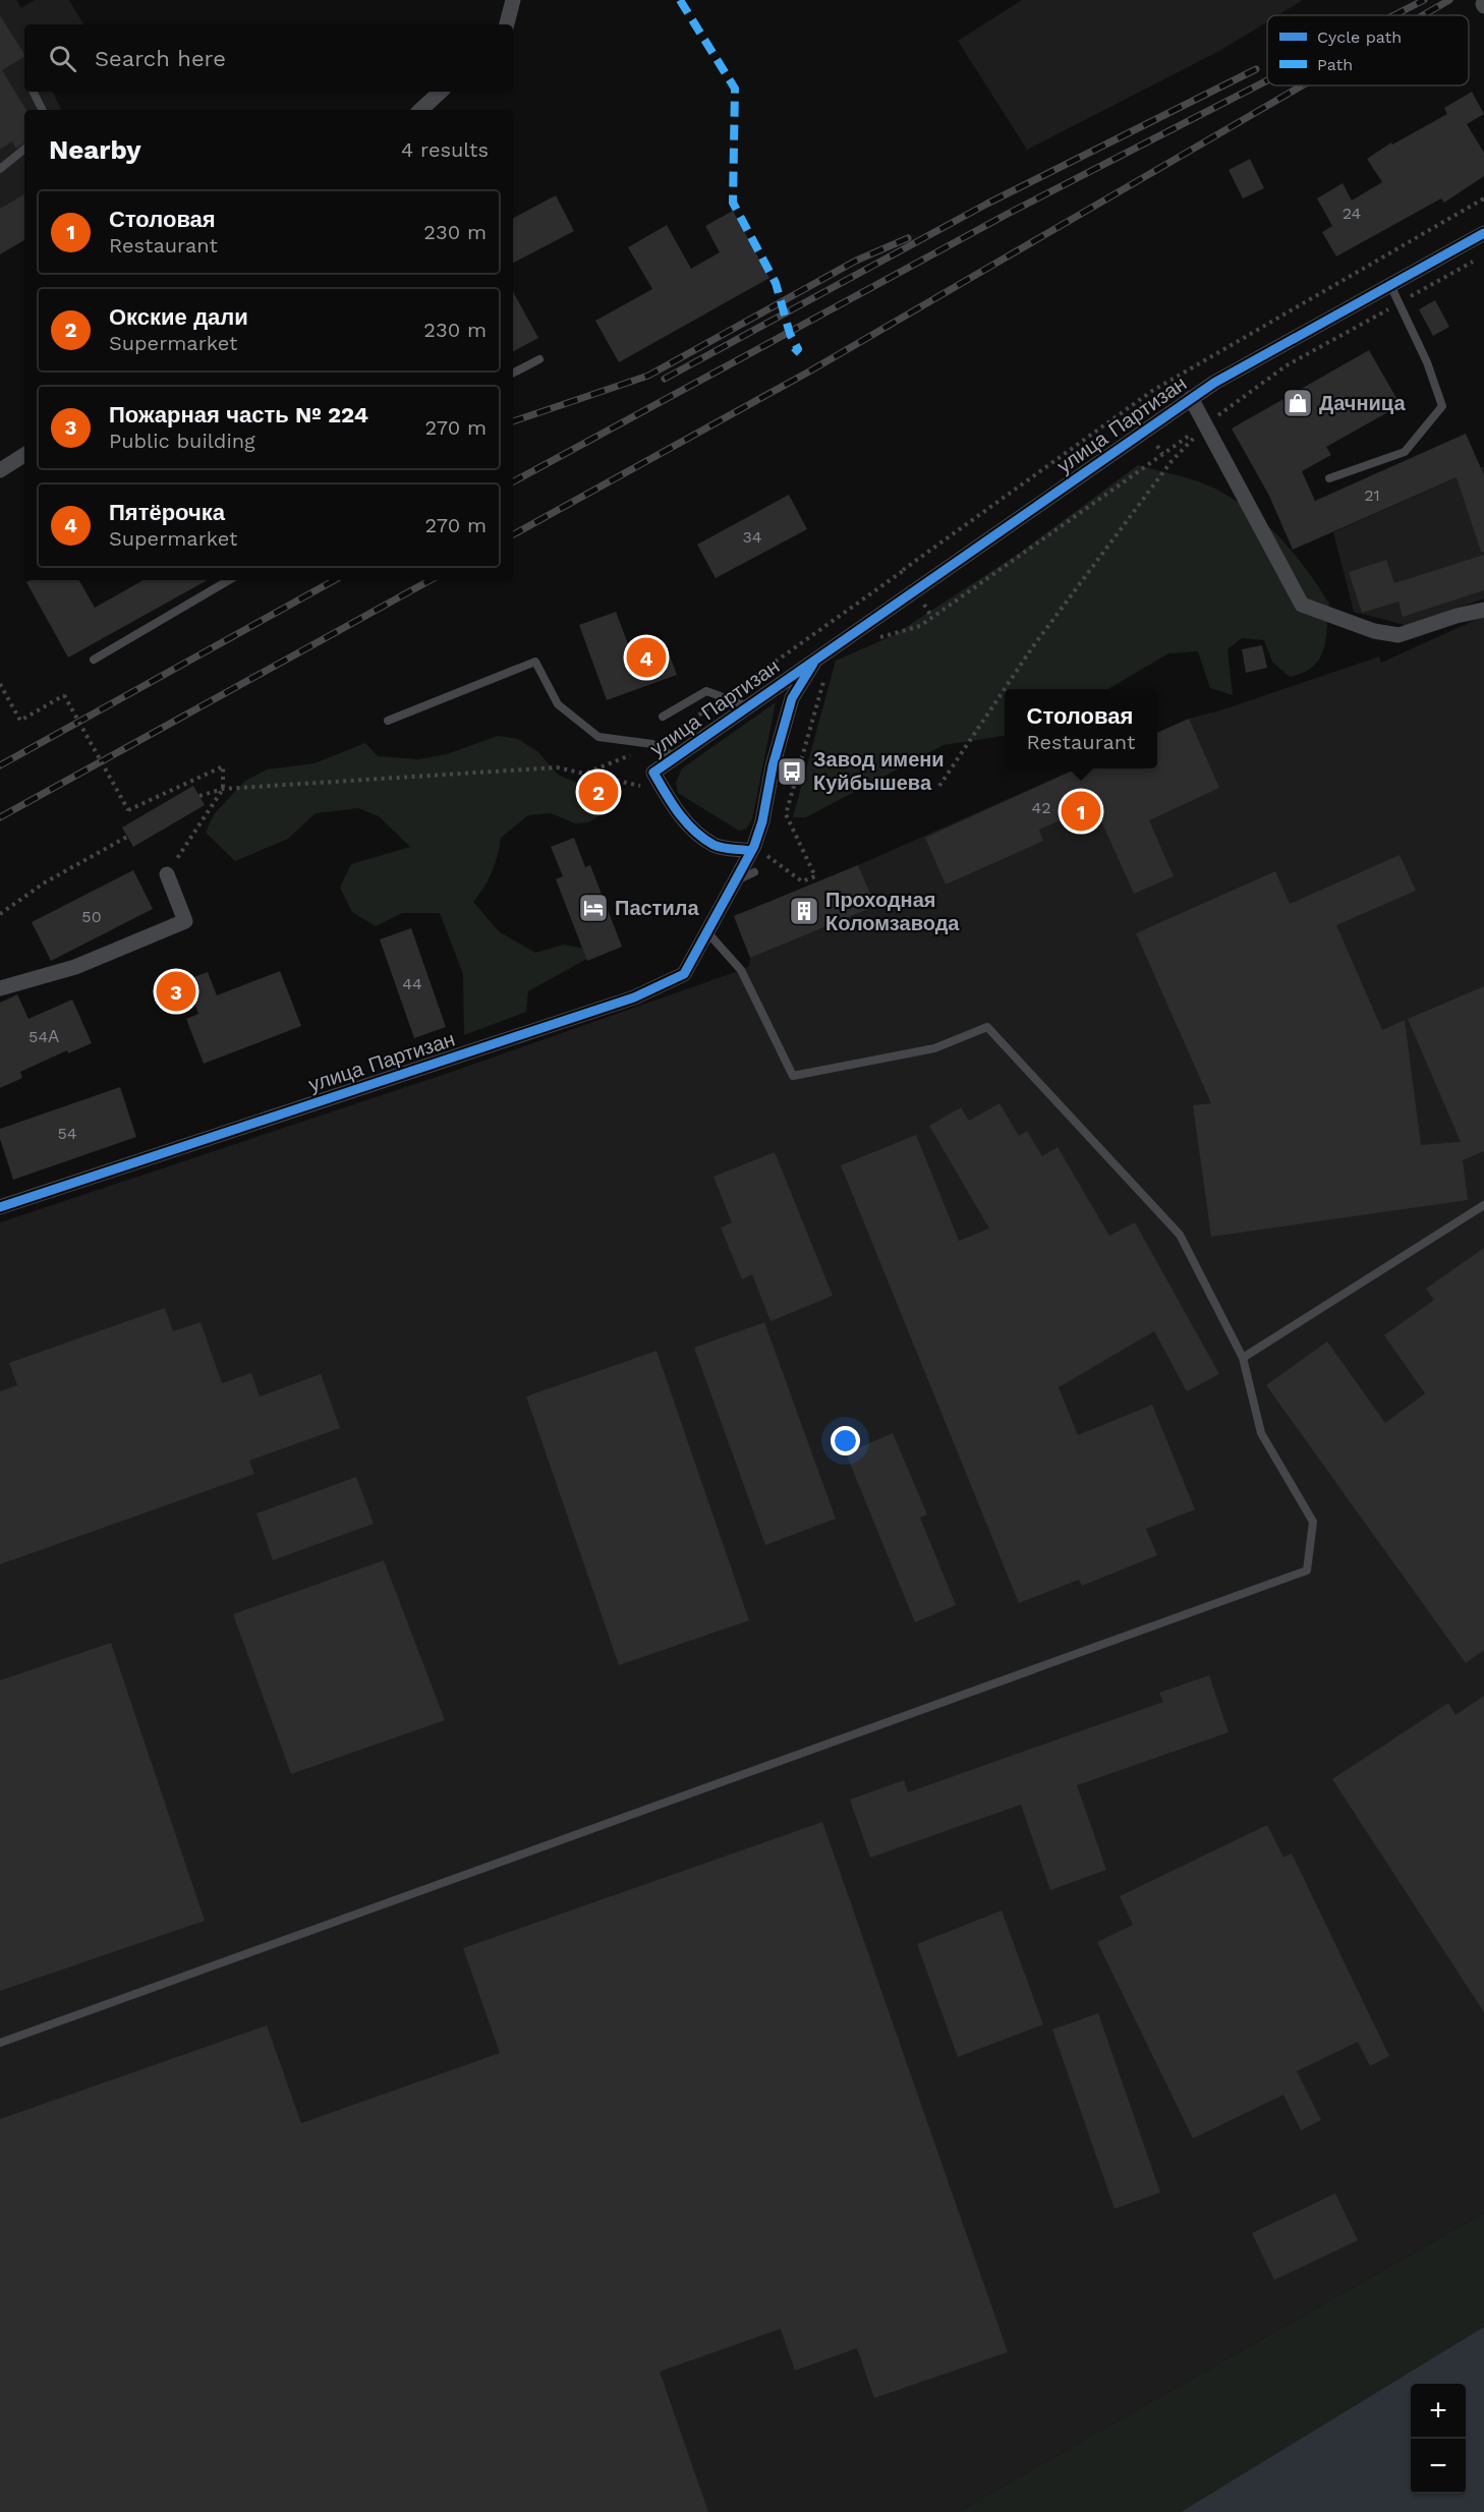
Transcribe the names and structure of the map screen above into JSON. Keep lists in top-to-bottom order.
{
  "streets": {
    "street": ["улица Партизан"]
  },
  "places": {
    "shop": ["Дачница"],
    "bus stop": ["Завод имени Куйбышева"],
    "hotel": ["Пастила"],
    "building": ["Проходная Коломзавода"]
  },
  "house_numbers": [
    "24",
    "21",
    "34",
    "42",
    "50",
    "44",
    "54А",
    "54"
  ],
  "legend": ["Cycle path", "Path"],
  "page": {
    "search": "Search here",
    "heading": ["Nearby", "4 results"],
    "list": [
      {
        "mark": "1",
        "name": "Столовая",
        "note": "Restaurant",
        "value": "230 m"
      },
      {
        "mark": "2",
        "name": "Окские дали",
        "note": "Supermarket",
        "value": "230 m"
      },
      {
        "mark": "3",
        "name": "Пожарная часть № 224",
        "note": "Public building",
        "value": "270 m"
      },
      {
        "mark": "4",
        "name": "Пятёрочка",
        "note": "Supermarket",
        "value": "270 m"
      }
    ],
    "pins": [
      "4",
      "2",
      "1",
      "3"
    ],
    "popup": ["Столовая", "Restaurant"],
    "map_buttons": ["+", "−"]
  }
}
